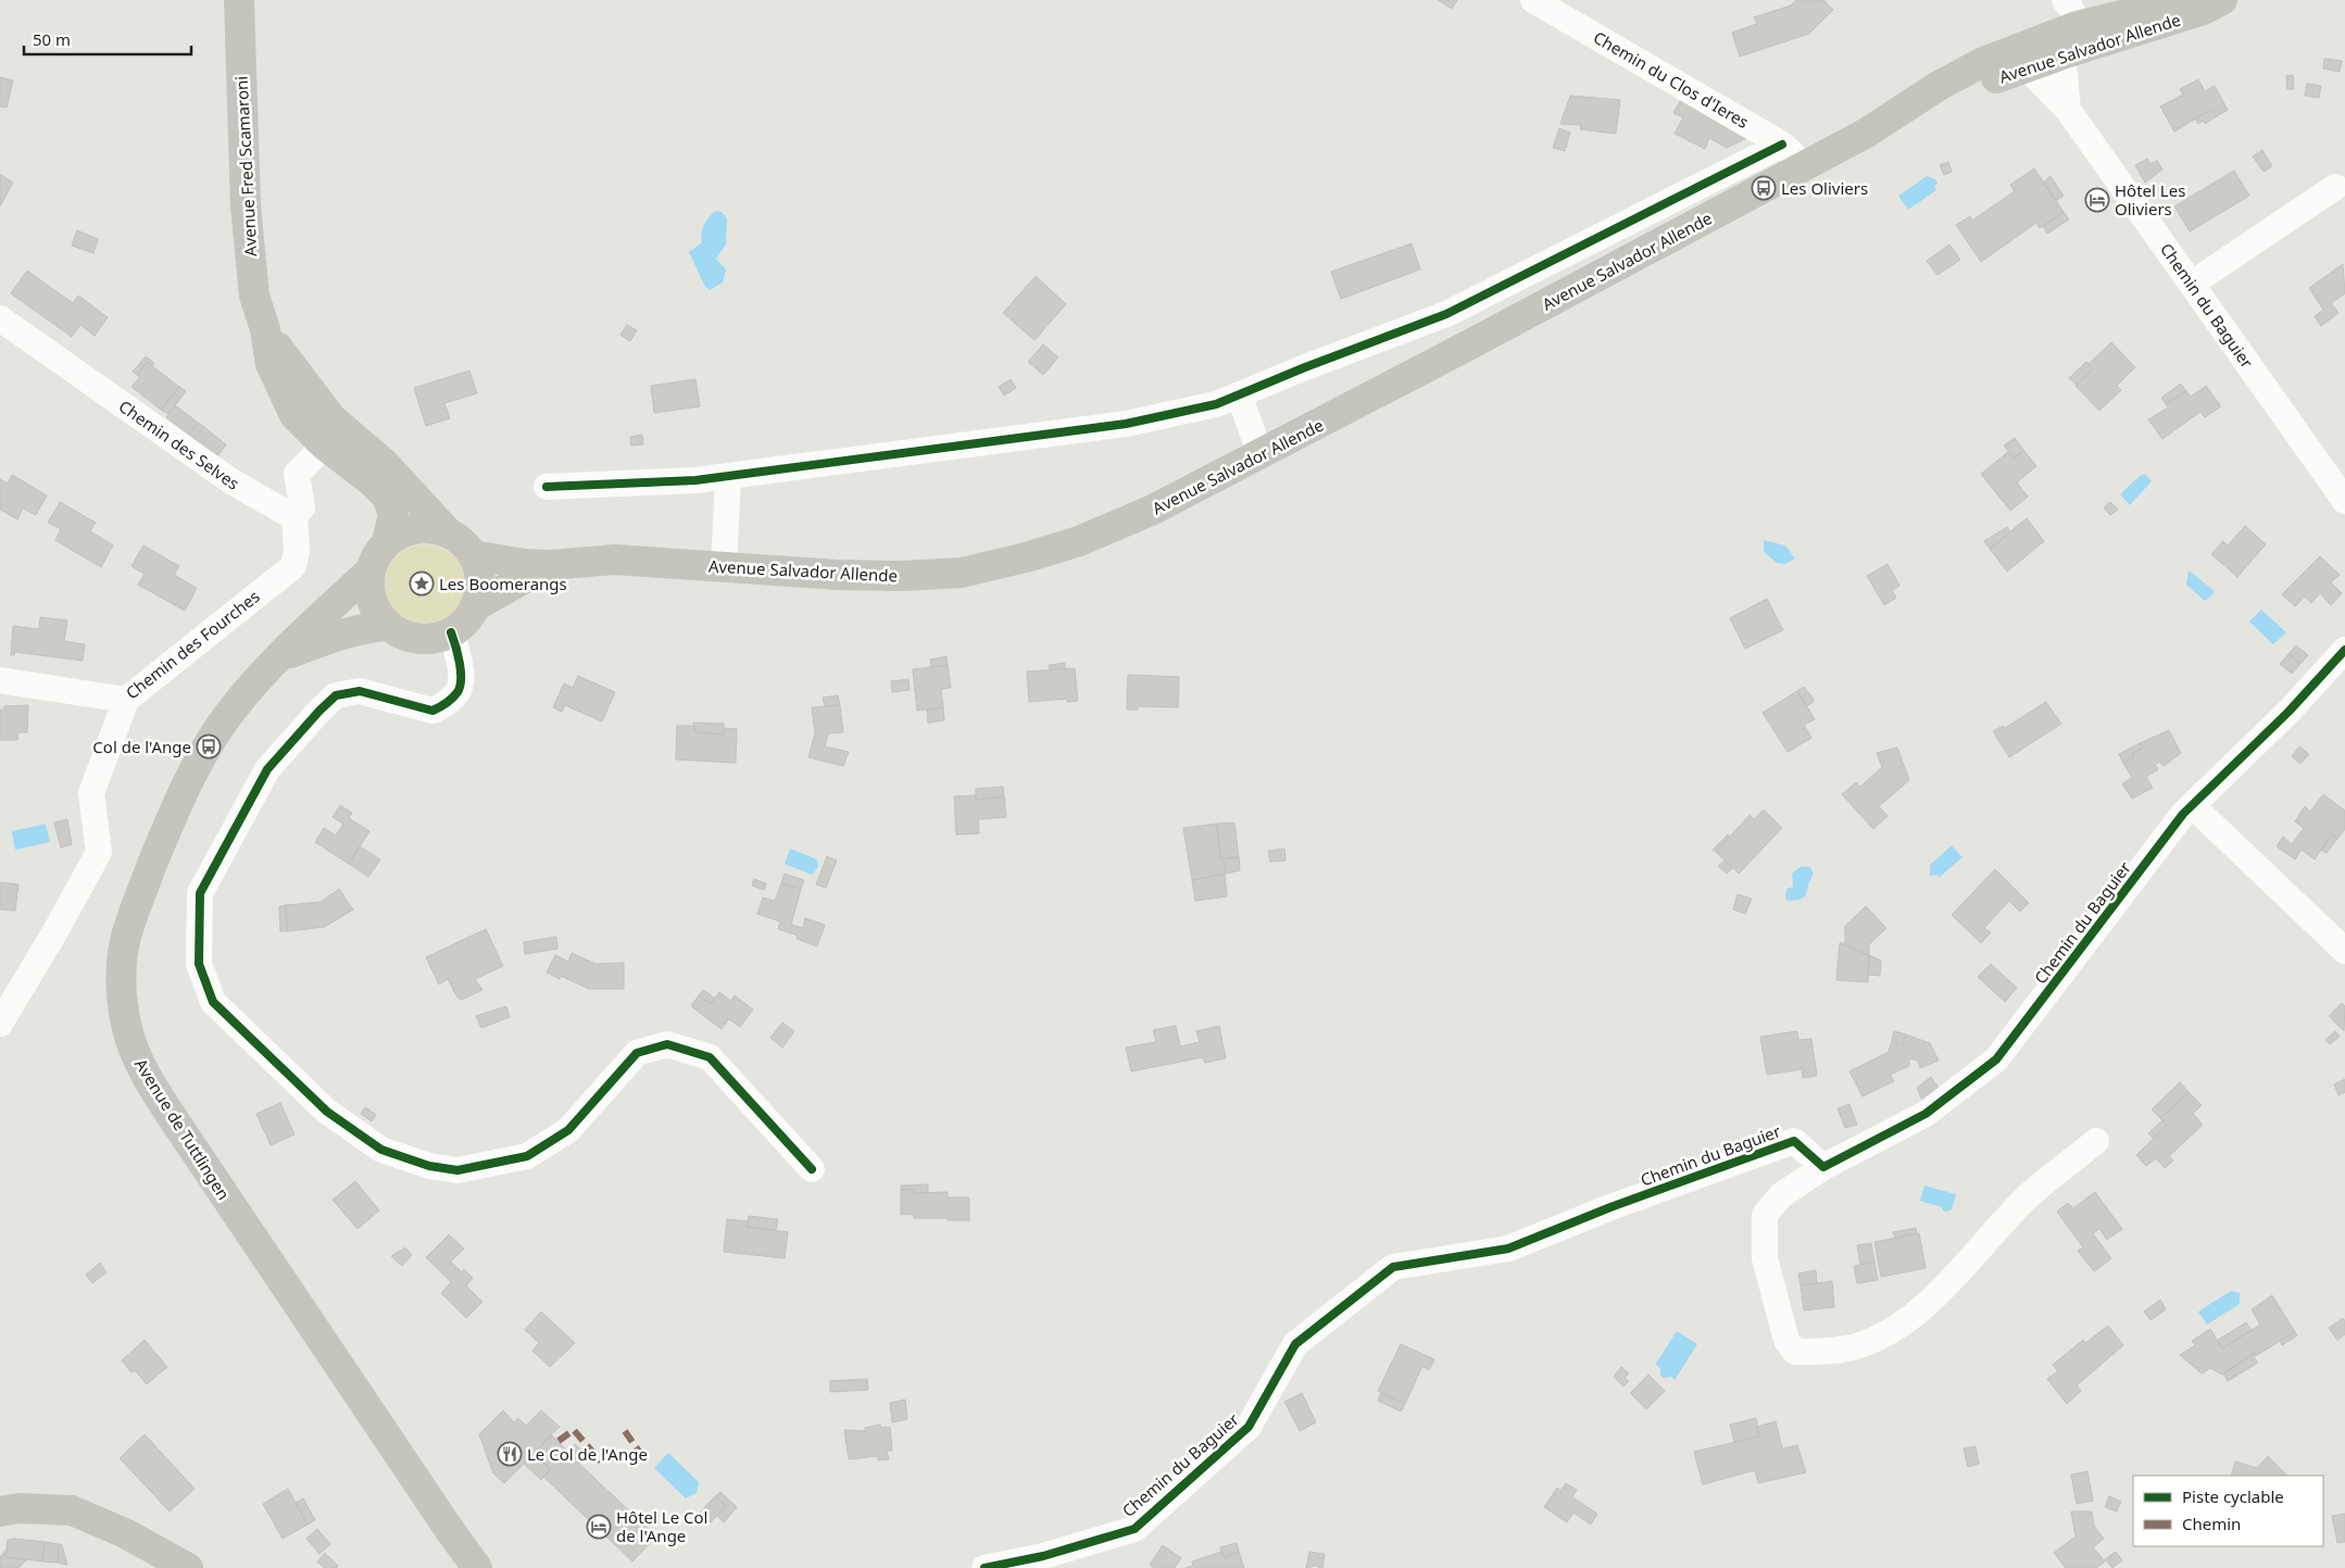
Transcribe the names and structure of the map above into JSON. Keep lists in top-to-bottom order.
{
  "streets": {
    "main road": ["Avenue Salvador Allende", "Avenue Fred Scamaroni", "Avenue de Tuttlingen"],
    "street": [
      "Chemin du Clos d'Ieres",
      "Chemin du Baguier",
      "Chemin des Selves",
      "Chemin des Fourches"
    ]
  },
  "crossings": [
    ["Avenue Salvador Allende", "Chemin du Clos d'Ieres"],
    ["Avenue Salvador Allende", "Avenue Fred Scamaroni"],
    ["Avenue Salvador Allende", "Chemin du Baguier"],
    ["Avenue Salvador Allende", "Avenue de Tuttlingen"],
    ["Avenue Fred Scamaroni", "Avenue de Tuttlingen"],
    ["Chemin des Selves", "Chemin des Fourches"]
  ],
  "places": {
    "bus stop": ["Les Oliviers", "Col de l'Ange"],
    "hotel": ["Hôtel Les Oliviers", "Hôtel Le Col de l'Ange"],
    "place": ["Les Boomerangs"],
    "restaurant": ["Le Col de l'Ange"]
  },
  "legend": ["Piste cyclable", "Chemin"],
  "scale_bar": "50 m"
}
